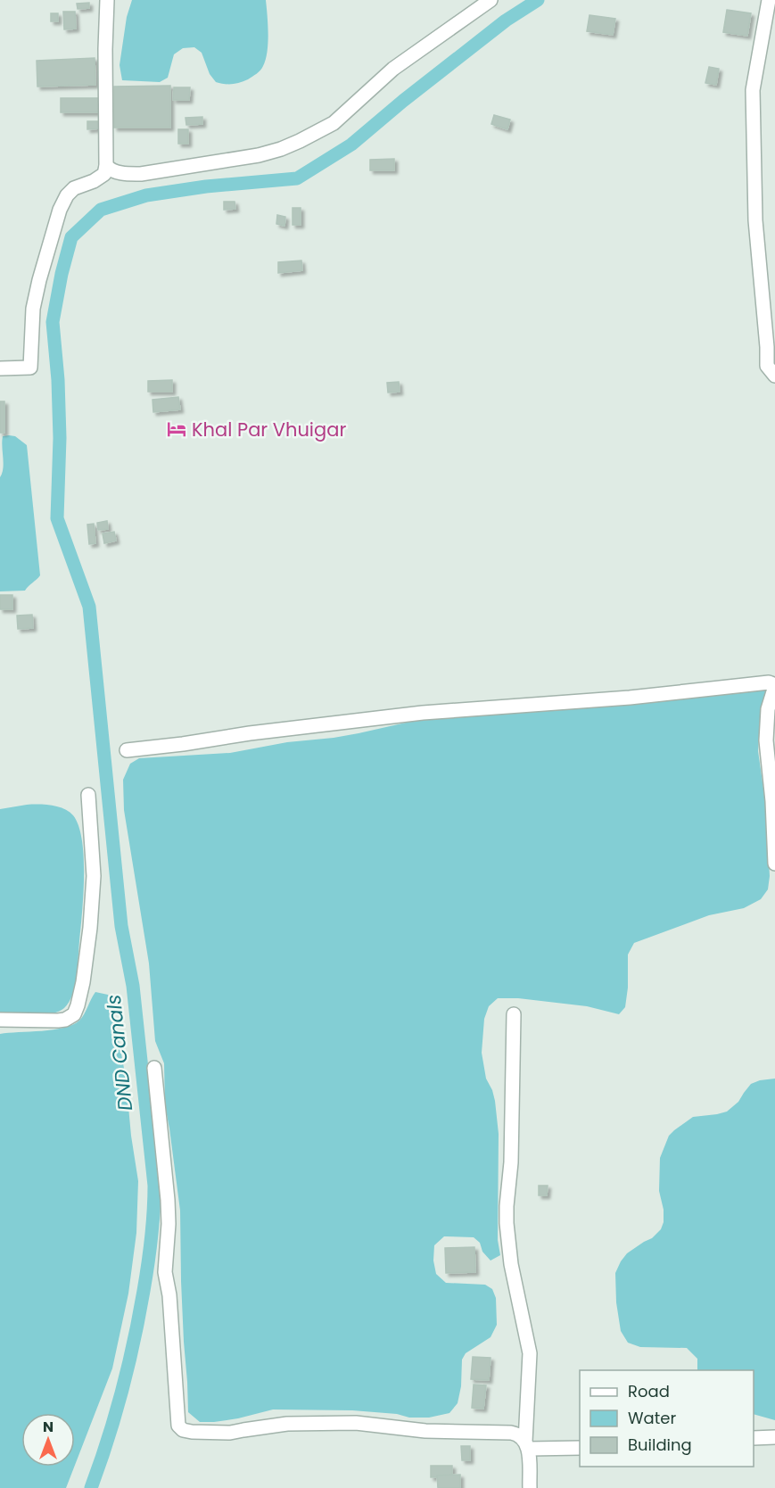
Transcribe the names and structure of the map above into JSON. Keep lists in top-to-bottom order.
{
  "water": ["DND Canals"],
  "places": {
    "hotel": ["Khal Par Vhuigar"]
  },
  "legend": ["Road", "Water", "Building"],
  "north": "top"
}
